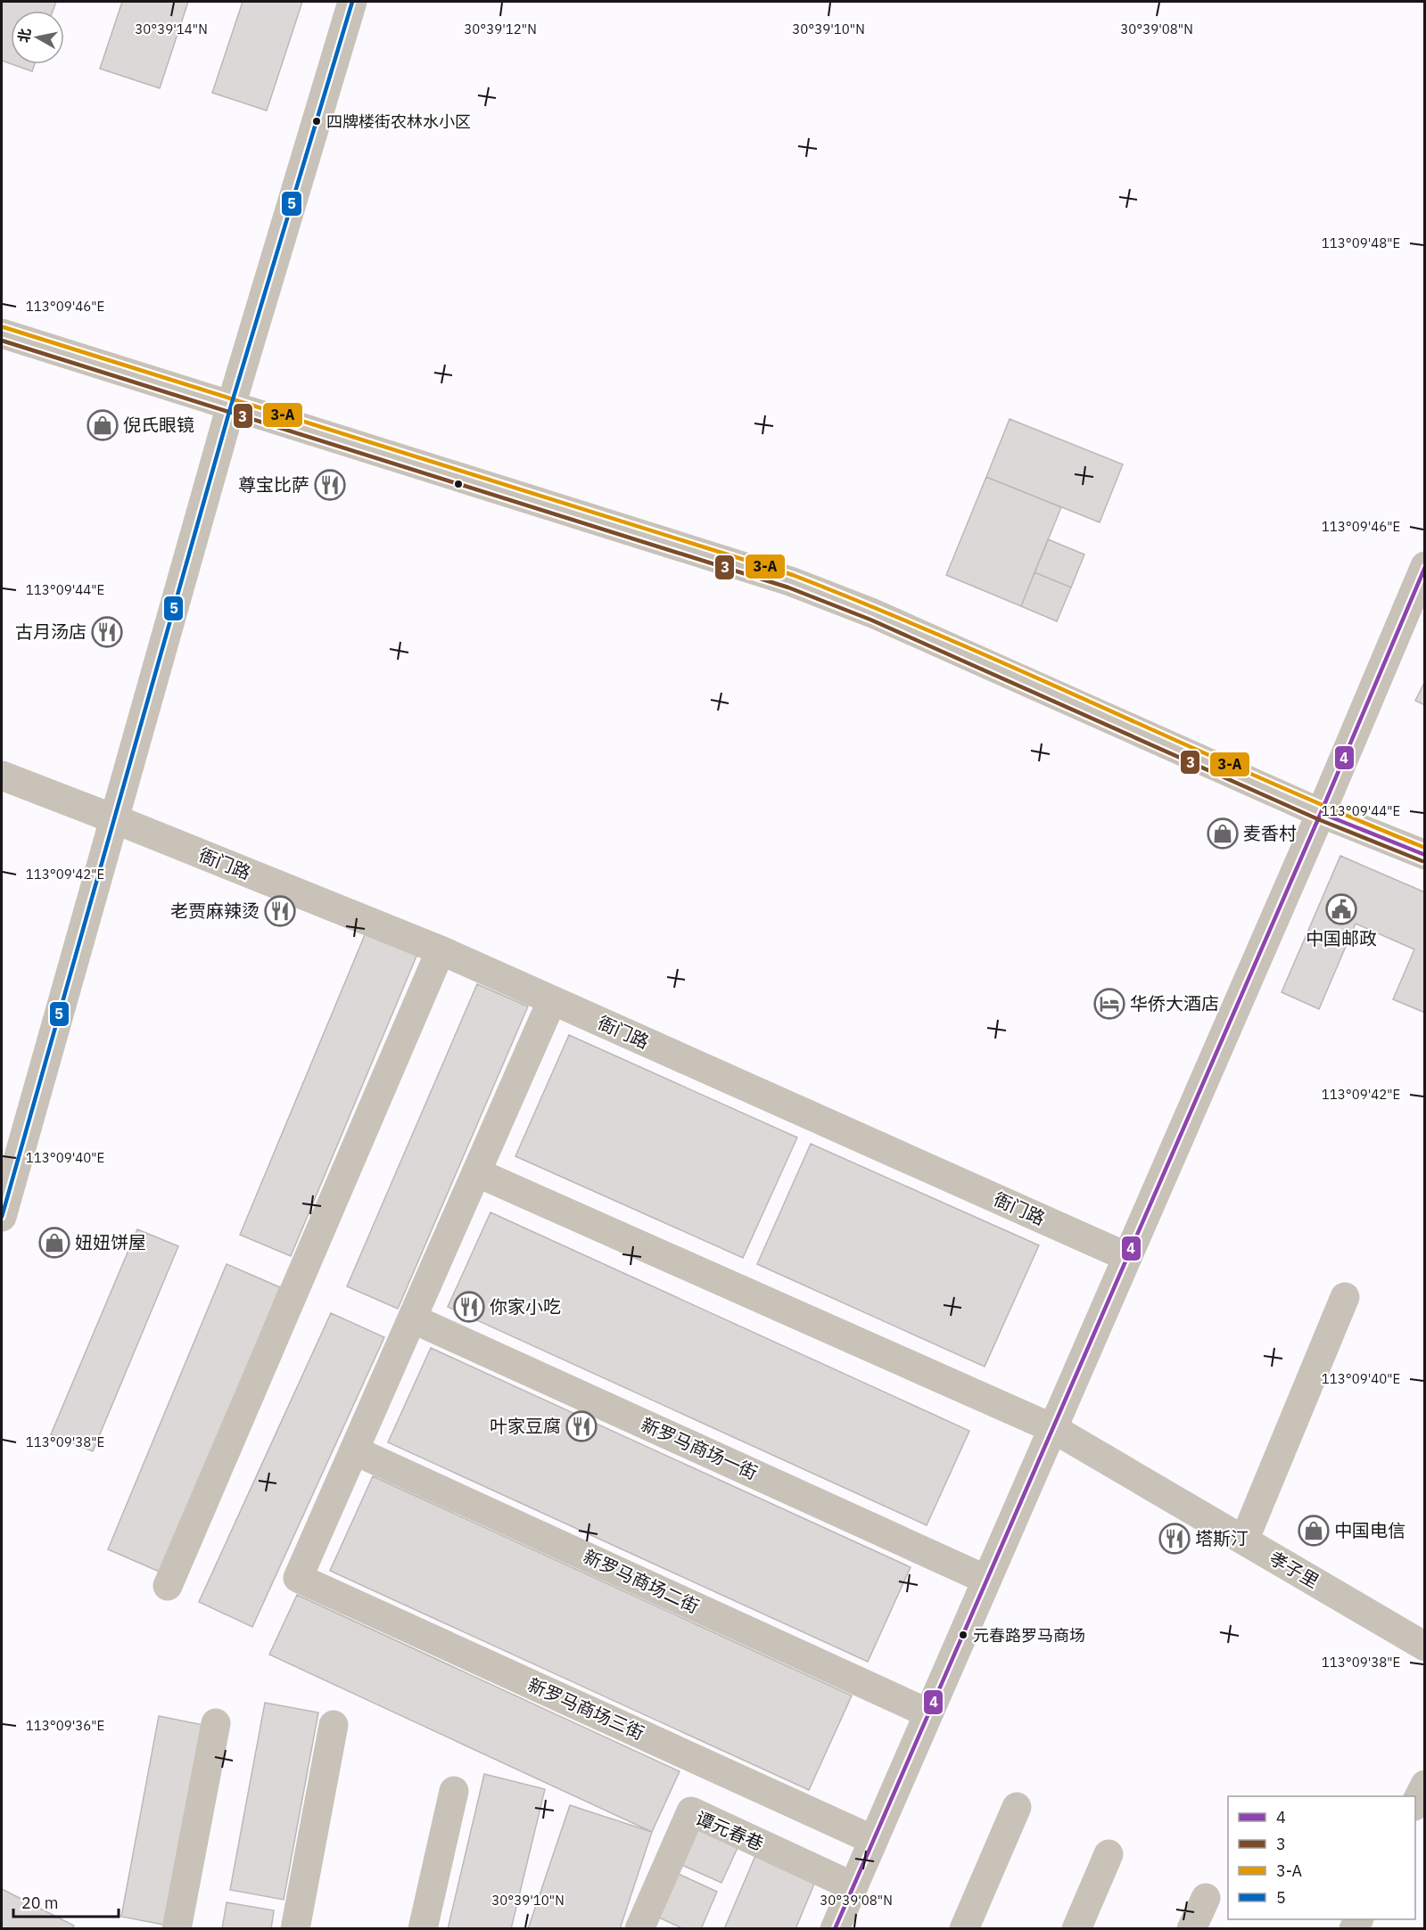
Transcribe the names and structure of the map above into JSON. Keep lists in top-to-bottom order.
{
  "streets": {
    "street": [
      "衙门路",
      "新罗马商场一街",
      "孝子里",
      "新罗马商场二街",
      "新罗马商场三街",
      "谭元春巷"
    ]
  },
  "crossings": [
    ["新罗马商场二街", "新罗马商场三街"]
  ],
  "places": {
    "other": ["四牌楼街农林水小区", "元春路罗马商场"],
    "shop": [
      "倪氏眼镜",
      "麦香村",
      "妞妞饼屋",
      "中国电信"
    ],
    "restaurant": [
      "尊宝比萨",
      "古月汤店",
      "老贾麻辣烫",
      "你家小吃",
      "叶家豆腐",
      "塔斯汀"
    ],
    "public building": ["中国邮政"],
    "hotel": ["华侨大酒店"]
  },
  "lines": [
    "transit line 5",
    "transit line 3-A",
    "transit line 3",
    "transit line 4"
  ],
  "legend": [
    "4",
    "3",
    "3-A",
    "5"
  ],
  "scale_bar": "20 m",
  "north": "left",
  "coordinates": [
    "30°39'14\"N",
    "30°39'12\"N",
    "30°39'10\"N",
    "30°39'08\"N",
    "113°09'48\"E",
    "113°09'46\"E",
    "113°09'44\"E",
    "113°09'42\"E",
    "113°09'40\"E",
    "113°09'38\"E",
    "113°09'36\"E"
  ]
}
